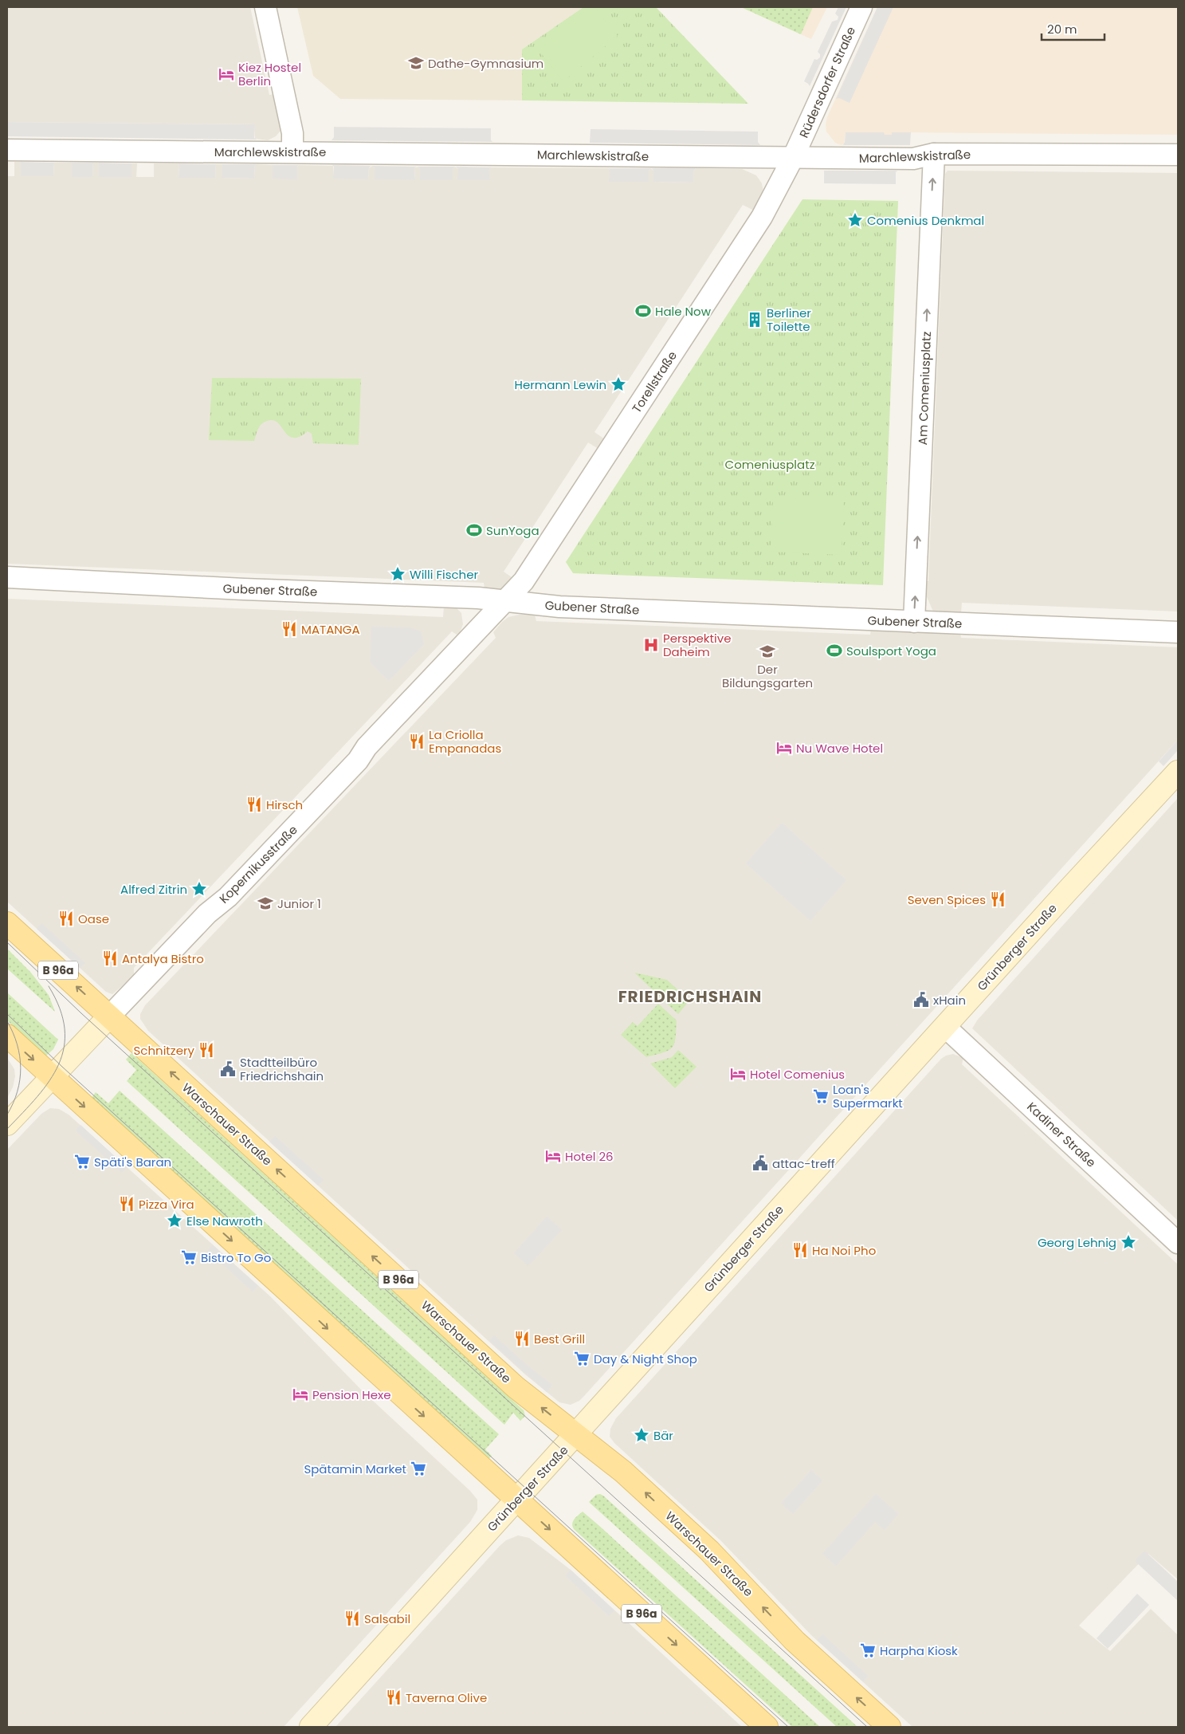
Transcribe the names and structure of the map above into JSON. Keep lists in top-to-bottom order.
{
  "streets": {
    "main road": ["B 96a", "Warschauer Straße"],
    "street": [
      "Rüdersdorfer Straße",
      "Marchlewskistraße",
      "Torellstraße",
      "Am Comeniusplatz",
      "Gubener Straße",
      "Kopernikusstraße",
      "Grünberger Straße",
      "Kadiner Straße"
    ]
  },
  "crossings": [
    ["Rüdersdorfer Straße", "Marchlewskistraße"],
    ["Rüdersdorfer Straße", "Torellstraße"],
    ["Marchlewskistraße", "Torellstraße"],
    ["Marchlewskistraße", "Am Comeniusplatz"],
    ["Torellstraße", "Gubener Straße"],
    ["Torellstraße", "Kopernikusstraße"],
    ["Am Comeniusplatz", "Gubener Straße"],
    ["Gubener Straße", "Kopernikusstraße"],
    ["Kopernikusstraße", "B 96a"],
    ["Kopernikusstraße", "Warschauer Straße"],
    ["Grünberger Straße", "B 96a"],
    ["Grünberger Straße", "Warschauer Straße"],
    ["Grünberger Straße", "Kadiner Straße"]
  ],
  "one_way": ["Am Comeniusplatz"],
  "districts": ["FRIEDRICHSHAIN"],
  "parks": ["Comeniusplatz"],
  "places": {
    "school or university": ["Dathe-Gymnasium", "Der Bildungsgarten", "Junior 1"],
    "hotel": [
      "Kiez Hostel Berlin",
      "Nu Wave Hotel",
      "Hotel Comenius",
      "Hotel 26",
      "Pension Hexe"
    ],
    "place": [
      "Comenius Denkmal",
      "Hermann Lewin",
      "Willi Fischer",
      "Alfred Zitrin",
      "Else Nawroth",
      "Georg Lehnig",
      "Bär"
    ],
    "sports": ["Hale Now", "SunYoga", "Soulsport Yoga"],
    "building": ["Berliner Toilette"],
    "restaurant": [
      "MATANGA",
      "La Criolla Empanadas",
      "Hirsch",
      "Seven Spices",
      "Oase",
      "Antalya Bistro",
      "Schnitzery",
      "Pizza Vira",
      "Ha Noi Pho",
      "Best Grill",
      "Salsabil",
      "Taverna Olive"
    ],
    "hospital": ["Perspektive Daheim"],
    "public building": ["xHain", "Stadtteilbüro Friedrichshain", "attac-treff"],
    "supermarket": [
      "Loan's Supermarkt",
      "Späti's Baran",
      "Bistro To Go",
      "Day & Night Shop",
      "Spätamin Market",
      "Harpha Kiosk"
    ]
  },
  "scale_bar": "20 m"
}
